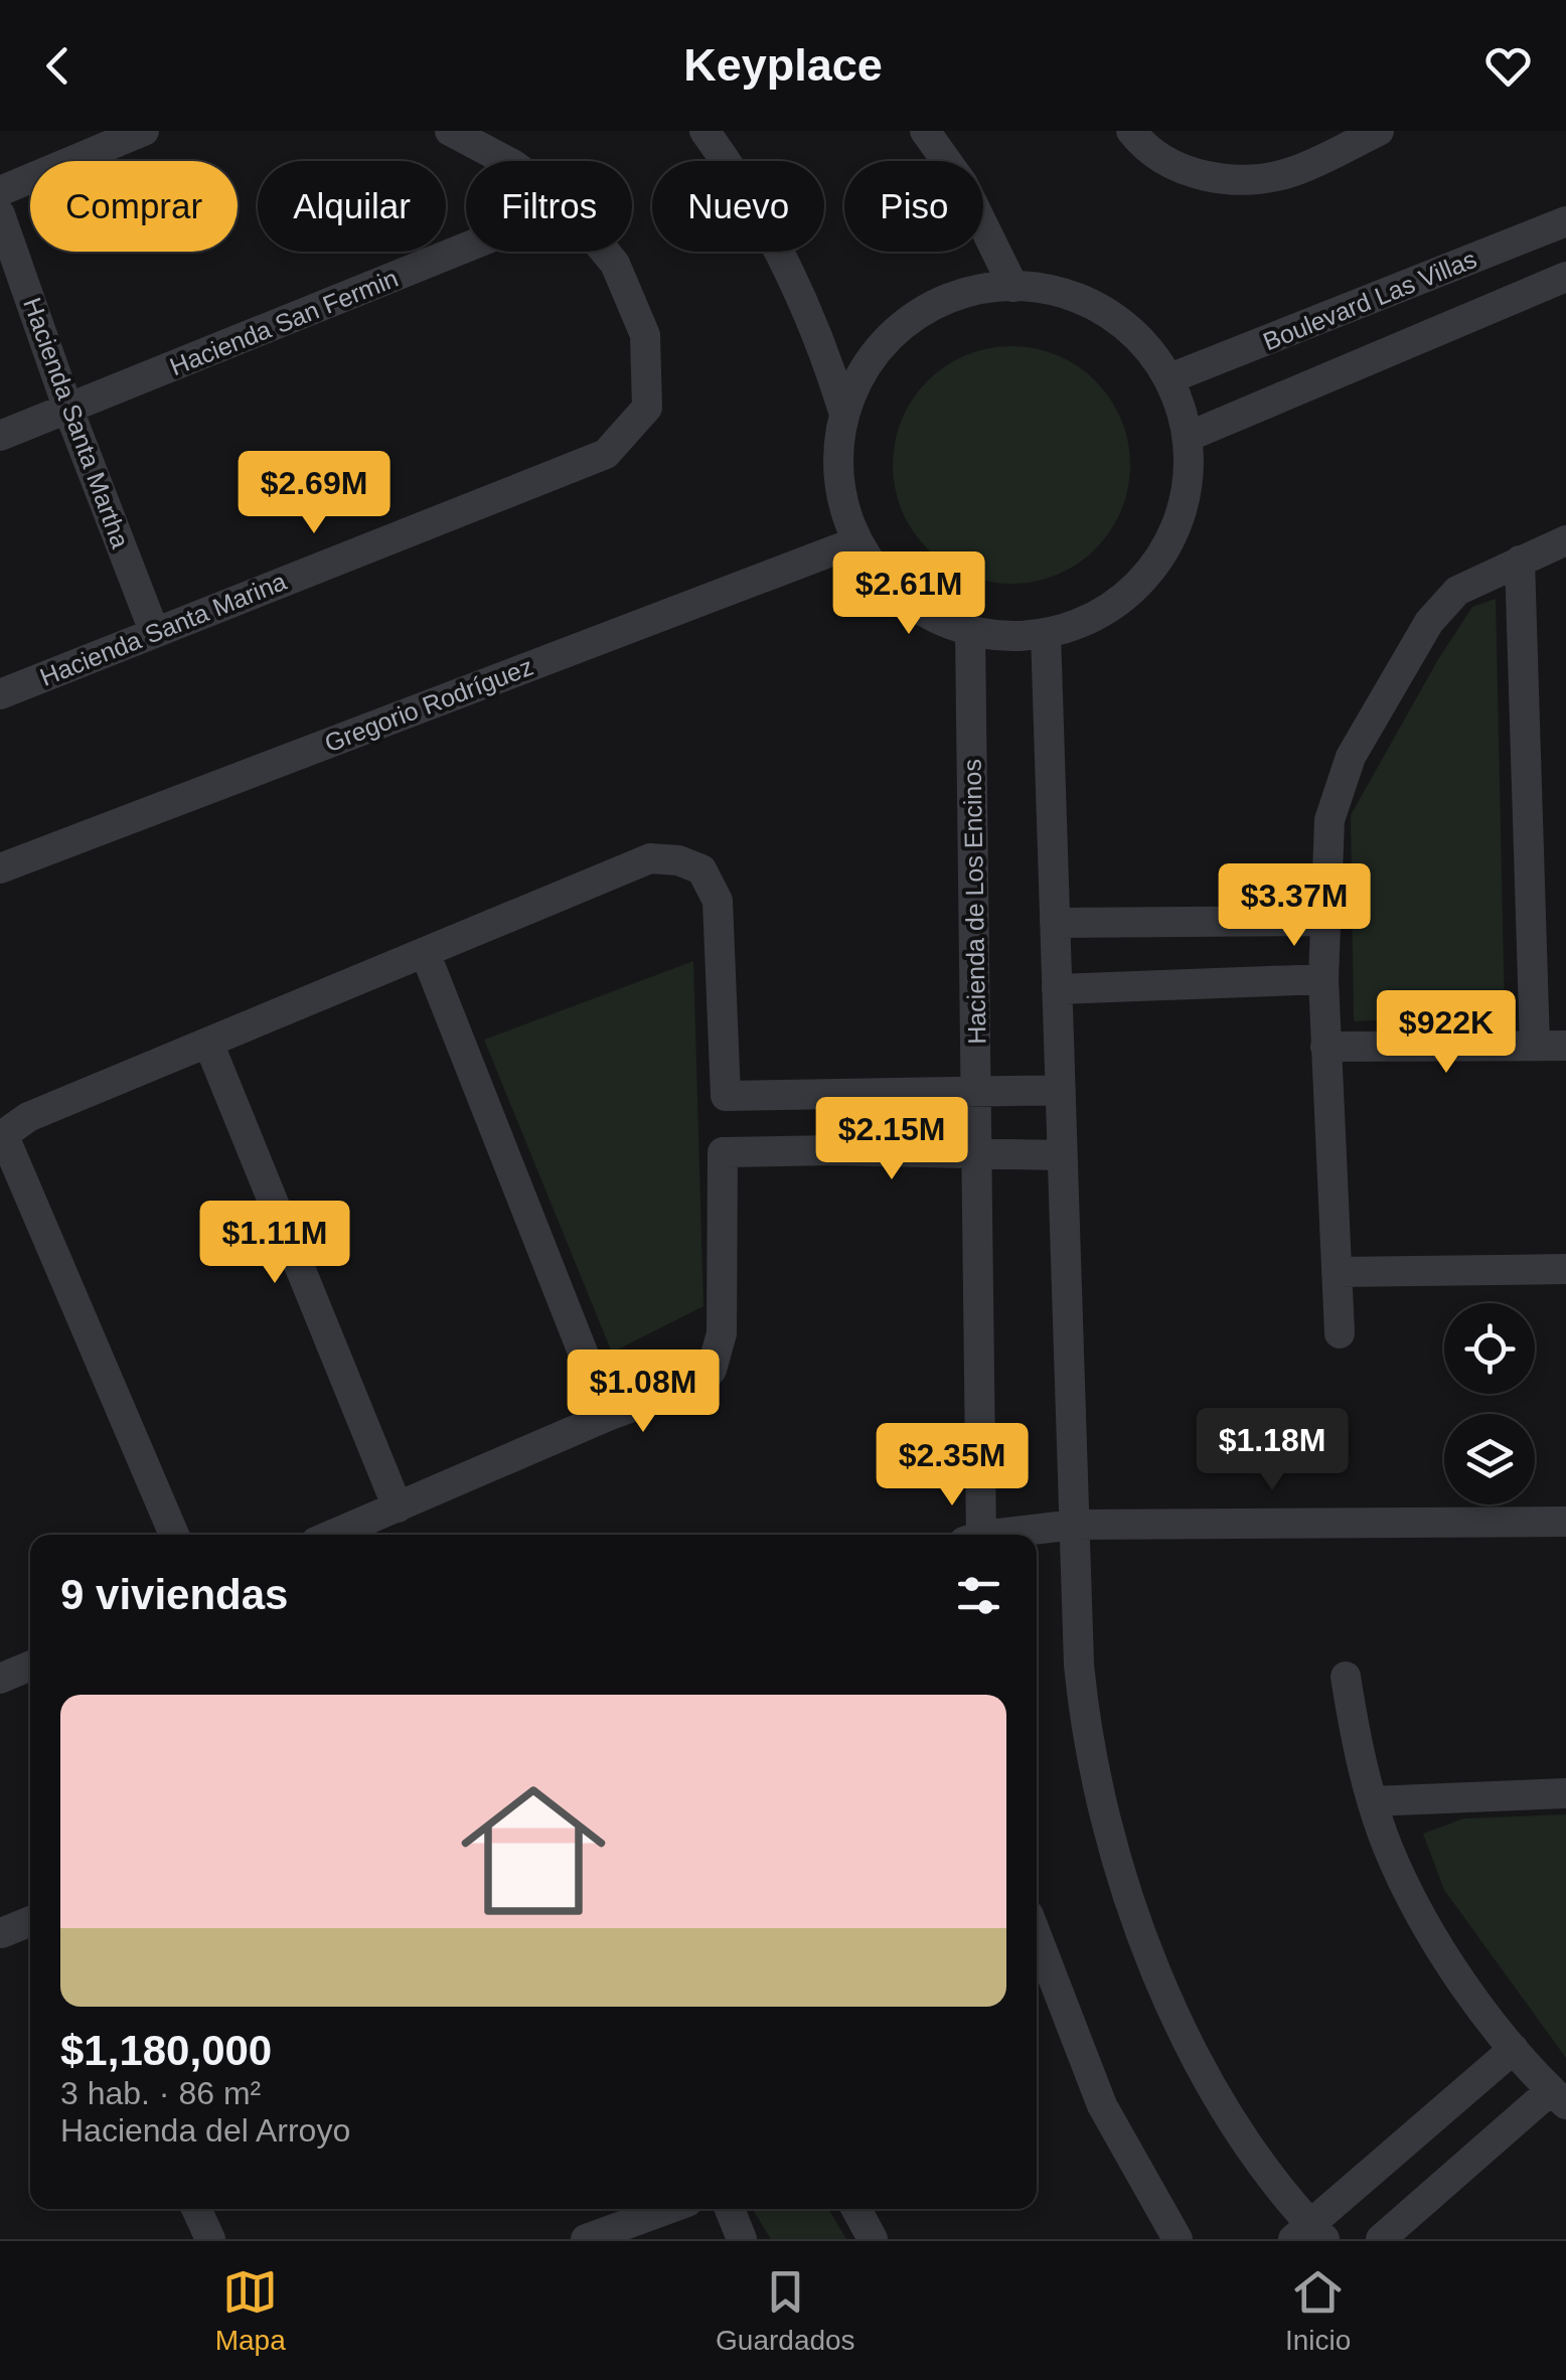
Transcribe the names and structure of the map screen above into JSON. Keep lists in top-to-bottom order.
{
  "streets": {
    "street": [
      "Boulevard Las Villas",
      "Hacienda San Fermin",
      "Hacienda Santa Martha",
      "Hacienda Santa Marina",
      "Gregorio Rodríguez",
      "Hacienda de Los Encinos"
    ]
  },
  "crossings": [
    ["Boulevard Las Villas", "Gregorio Rodríguez"],
    ["Boulevard Las Villas", "Hacienda de Los Encinos"],
    ["Hacienda San Fermin", "Hacienda Santa Martha"],
    ["Hacienda Santa Martha", "Hacienda Santa Marina"],
    ["Gregorio Rodríguez", "Hacienda de Los Encinos"]
  ],
  "page": {
    "header": "Keyplace",
    "chip": [
      "Comprar",
      "Alquilar",
      "Filtros",
      "Nuevo",
      "Piso"
    ],
    "price": [
      "$2.69M",
      "$2.61M",
      "$3.37M",
      "$922K",
      "$2.15M",
      "$1.11M",
      "$1.08M",
      "$1.18M",
      "$2.35M"
    ],
    "heading": "9 viviendas",
    "list": [
      {
        "name": "$1,180,000",
        "note": "3 hab. · 86 m² · Hacienda del Arroyo"
      }
    ],
    "tabs": ["Mapa", "Guardados", "Inicio"]
  }
}
